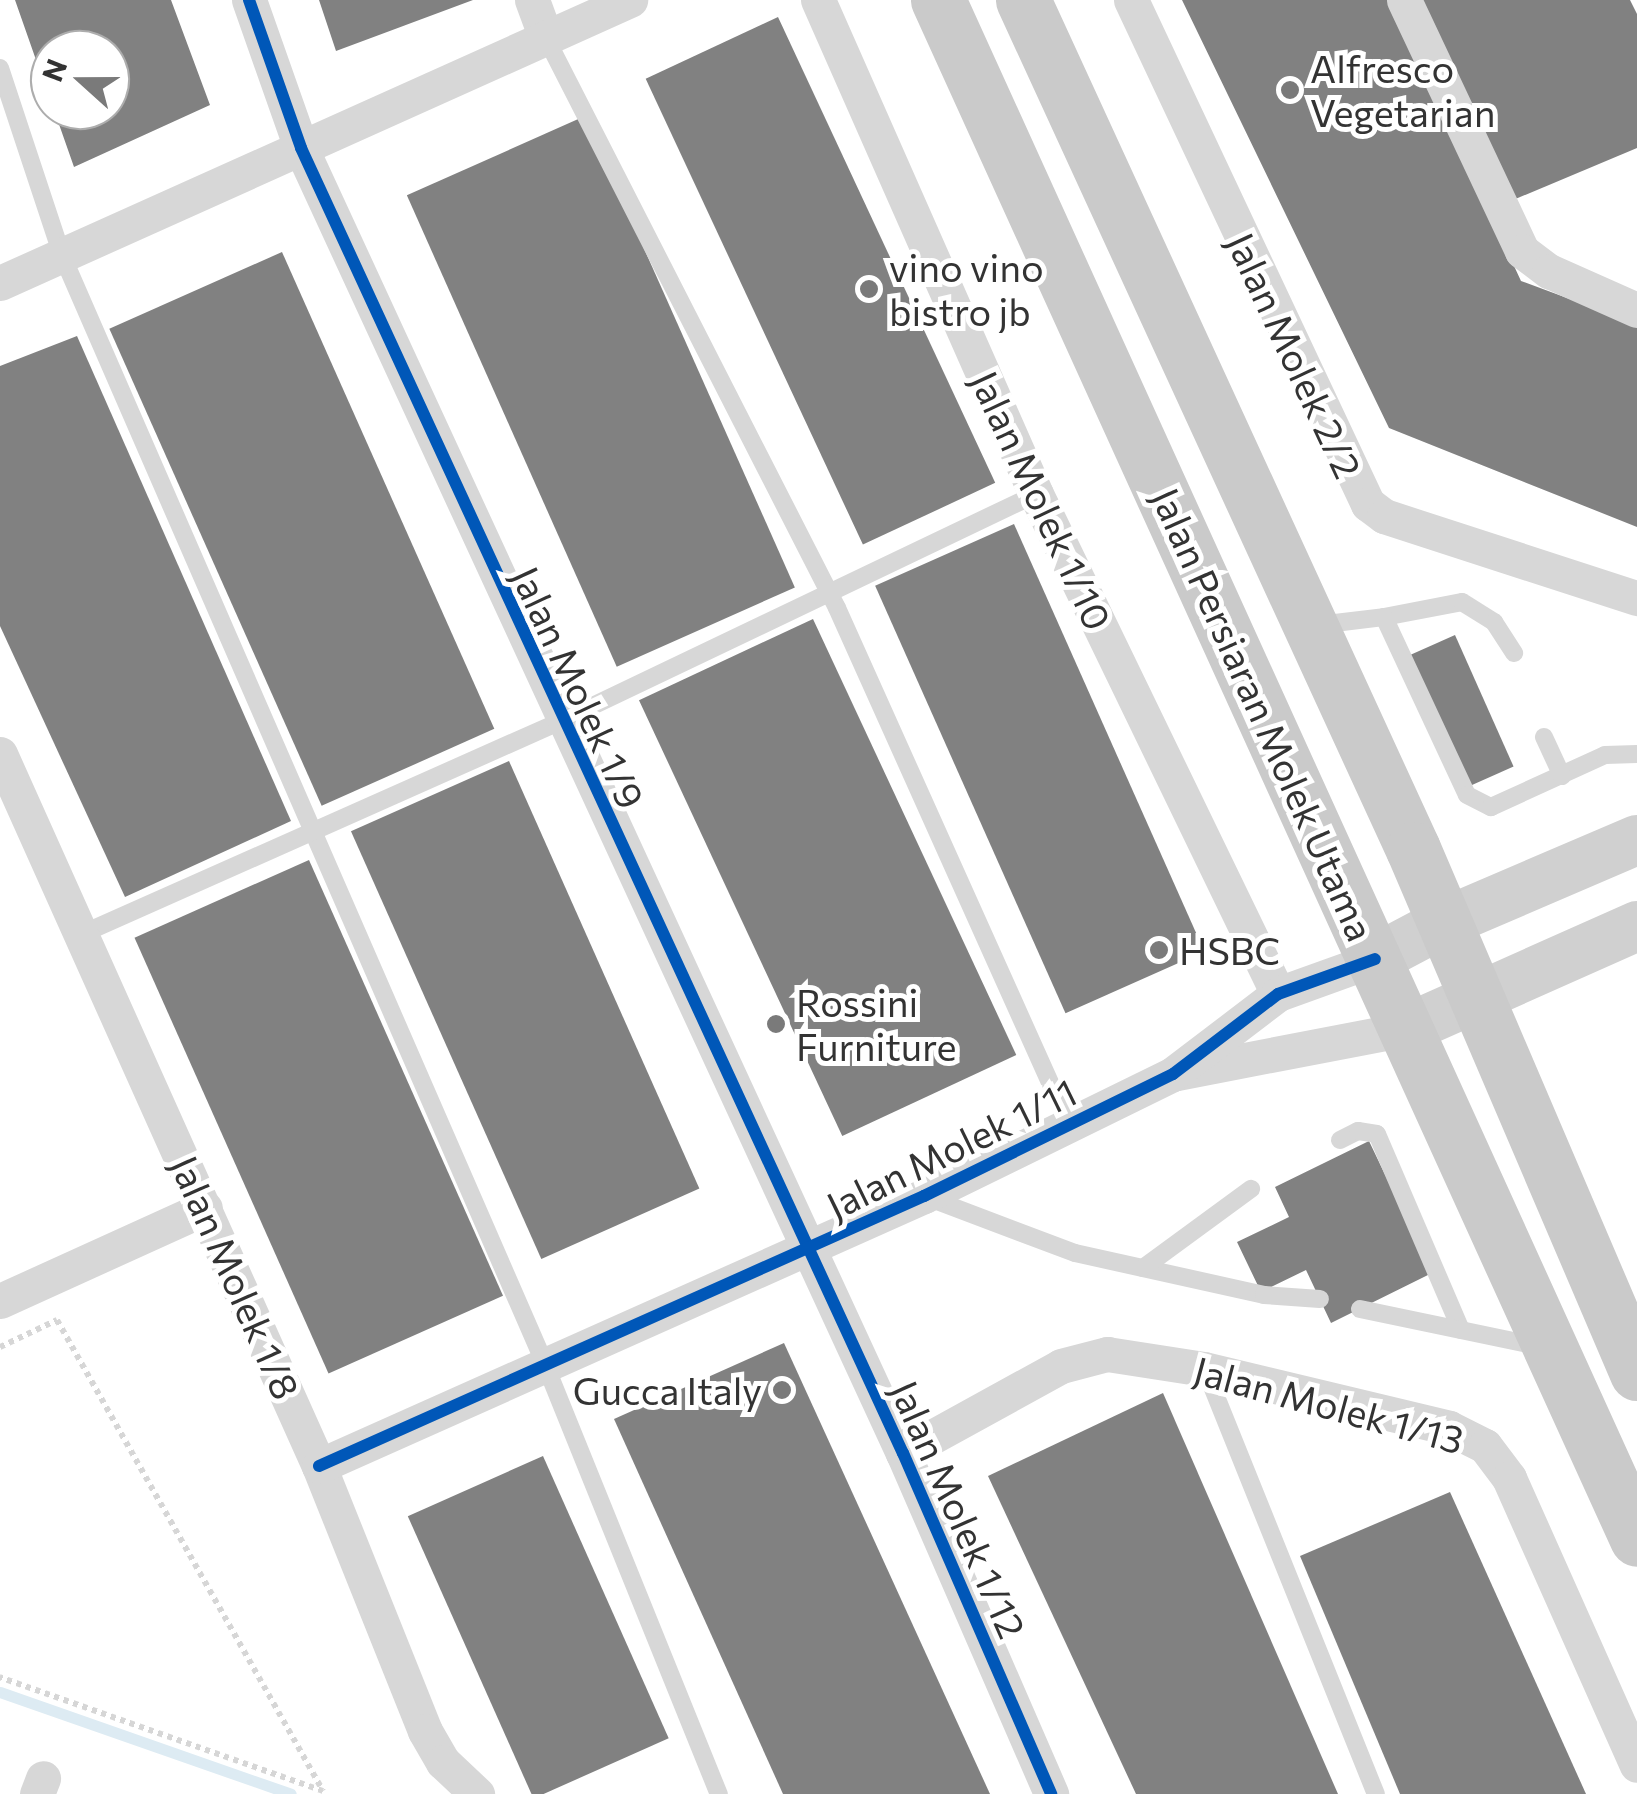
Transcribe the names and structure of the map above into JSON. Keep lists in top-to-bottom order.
{
  "streets": {
    "main road": ["Jalan Persiaran Molek Utama"],
    "street": [
      "Jalan Molek 2/2",
      "Jalan Molek 1/10",
      "Jalan Molek 1/9",
      "Jalan Molek 1/11",
      "Jalan Molek 1/8",
      "Jalan Molek 1/13",
      "Jalan Molek 1/12"
    ]
  },
  "crossings": [
    ["Jalan Molek 1/10", "Jalan Molek 1/11"],
    ["Jalan Molek 1/9", "Jalan Molek 1/11"],
    ["Jalan Molek 1/9", "Jalan Molek 1/12"],
    ["Jalan Persiaran Molek Utama", "Jalan Molek 1/11"],
    ["Jalan Molek 1/11", "Jalan Molek 1/8"],
    ["Jalan Molek 1/11", "Jalan Molek 1/12"],
    ["Jalan Molek 1/13", "Jalan Molek 1/12"]
  ],
  "places": [
    "Alfresco Vegetarian",
    "vino vino bistro jb",
    "HSBC",
    "Rossini Furniture",
    "Gucca Italy"
  ],
  "north": "left"
}
